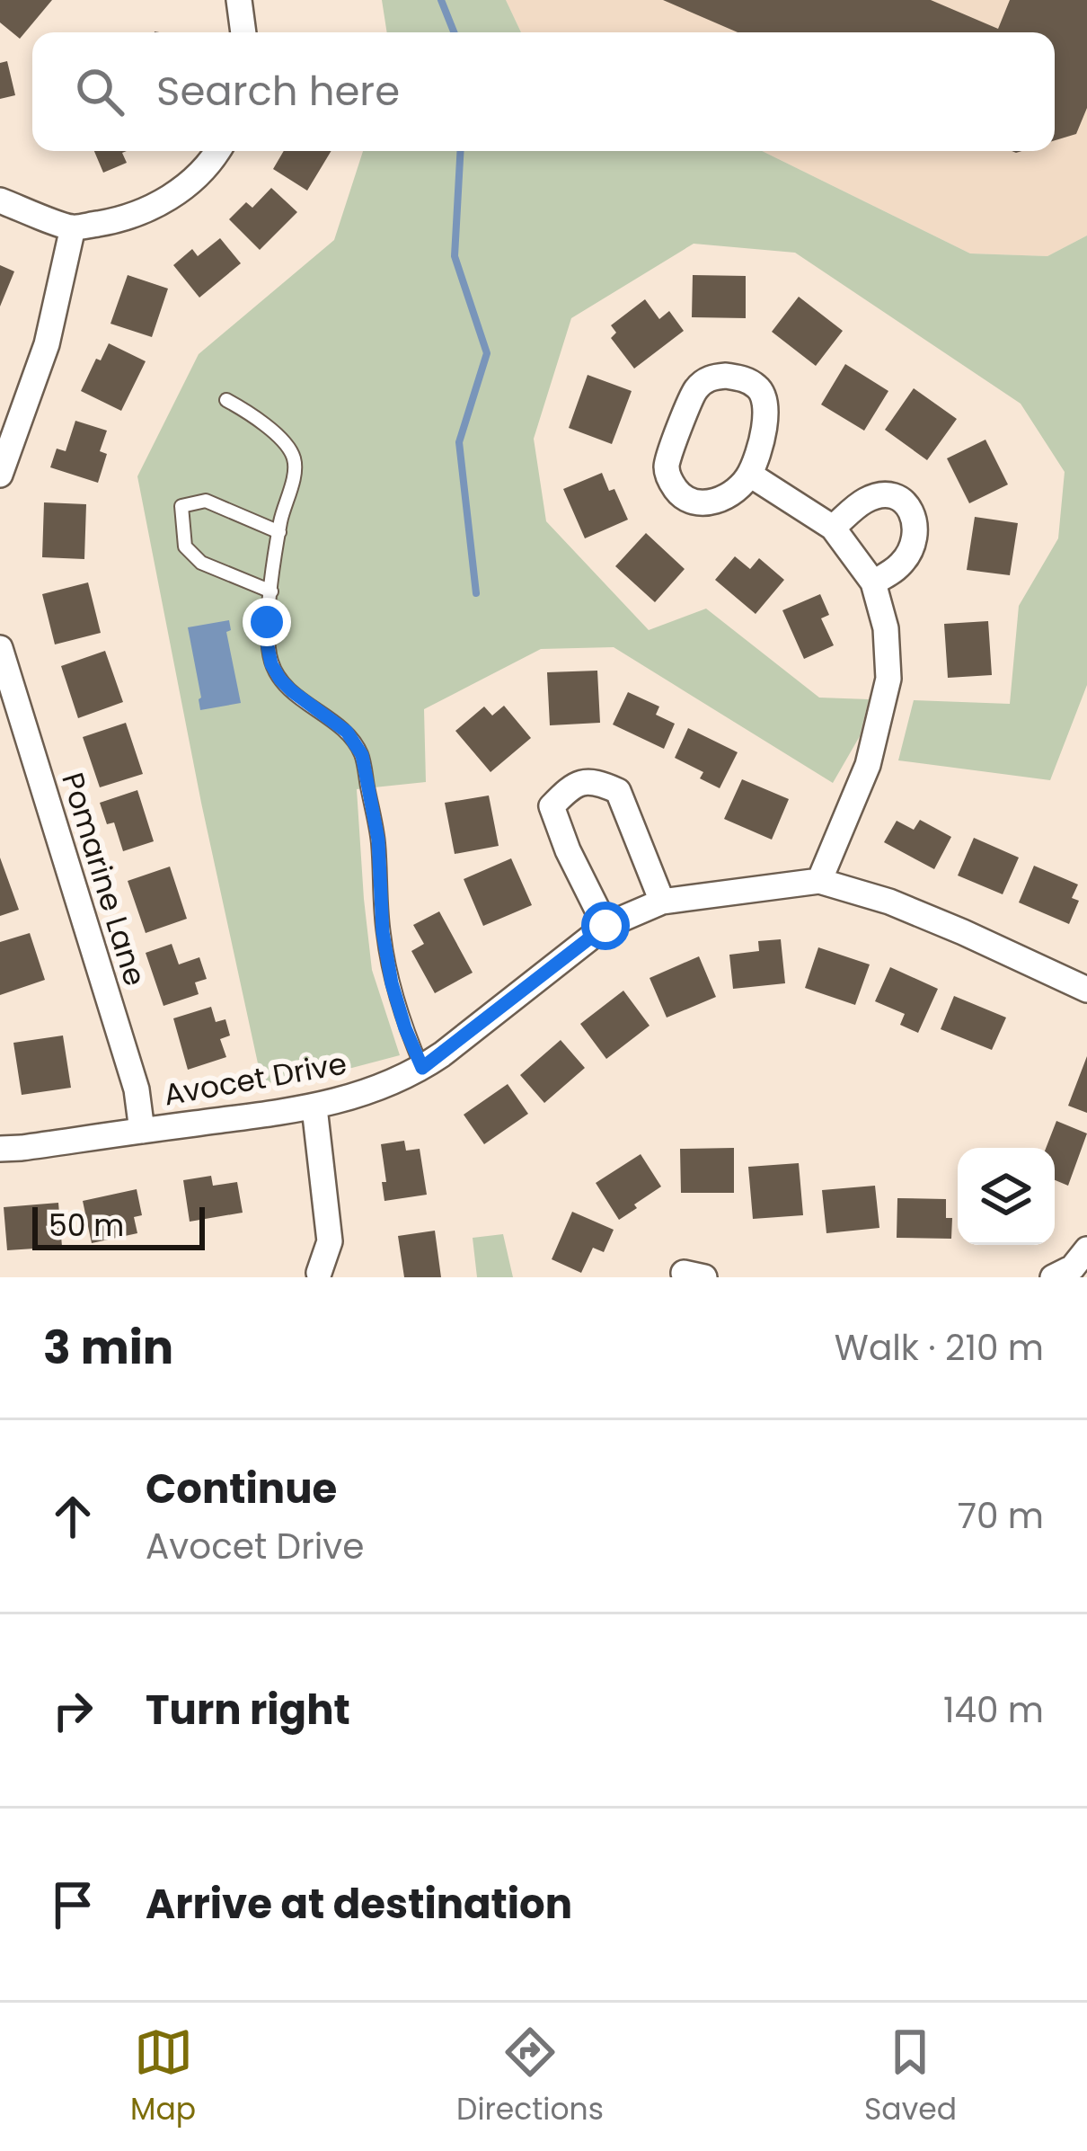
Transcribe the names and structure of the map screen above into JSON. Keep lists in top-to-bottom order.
{
  "streets": {
    "street": ["Pomarine Lane", "Avocet Drive"]
  },
  "crossings": [
    ["Pomarine Lane", "Avocet Drive"]
  ],
  "scale_bar": "50 m",
  "page": {
    "search": "Search here",
    "scale": "50 m",
    "heading": ["3 min", "Walk · 210 m"],
    "list": [
      ["Continue", "Avocet Drive", "70 m"],
      ["Turn right", "140 m"],
      "Arrive at destination"
    ],
    "nav": ["Map", "Directions", "Saved"]
  }
}
